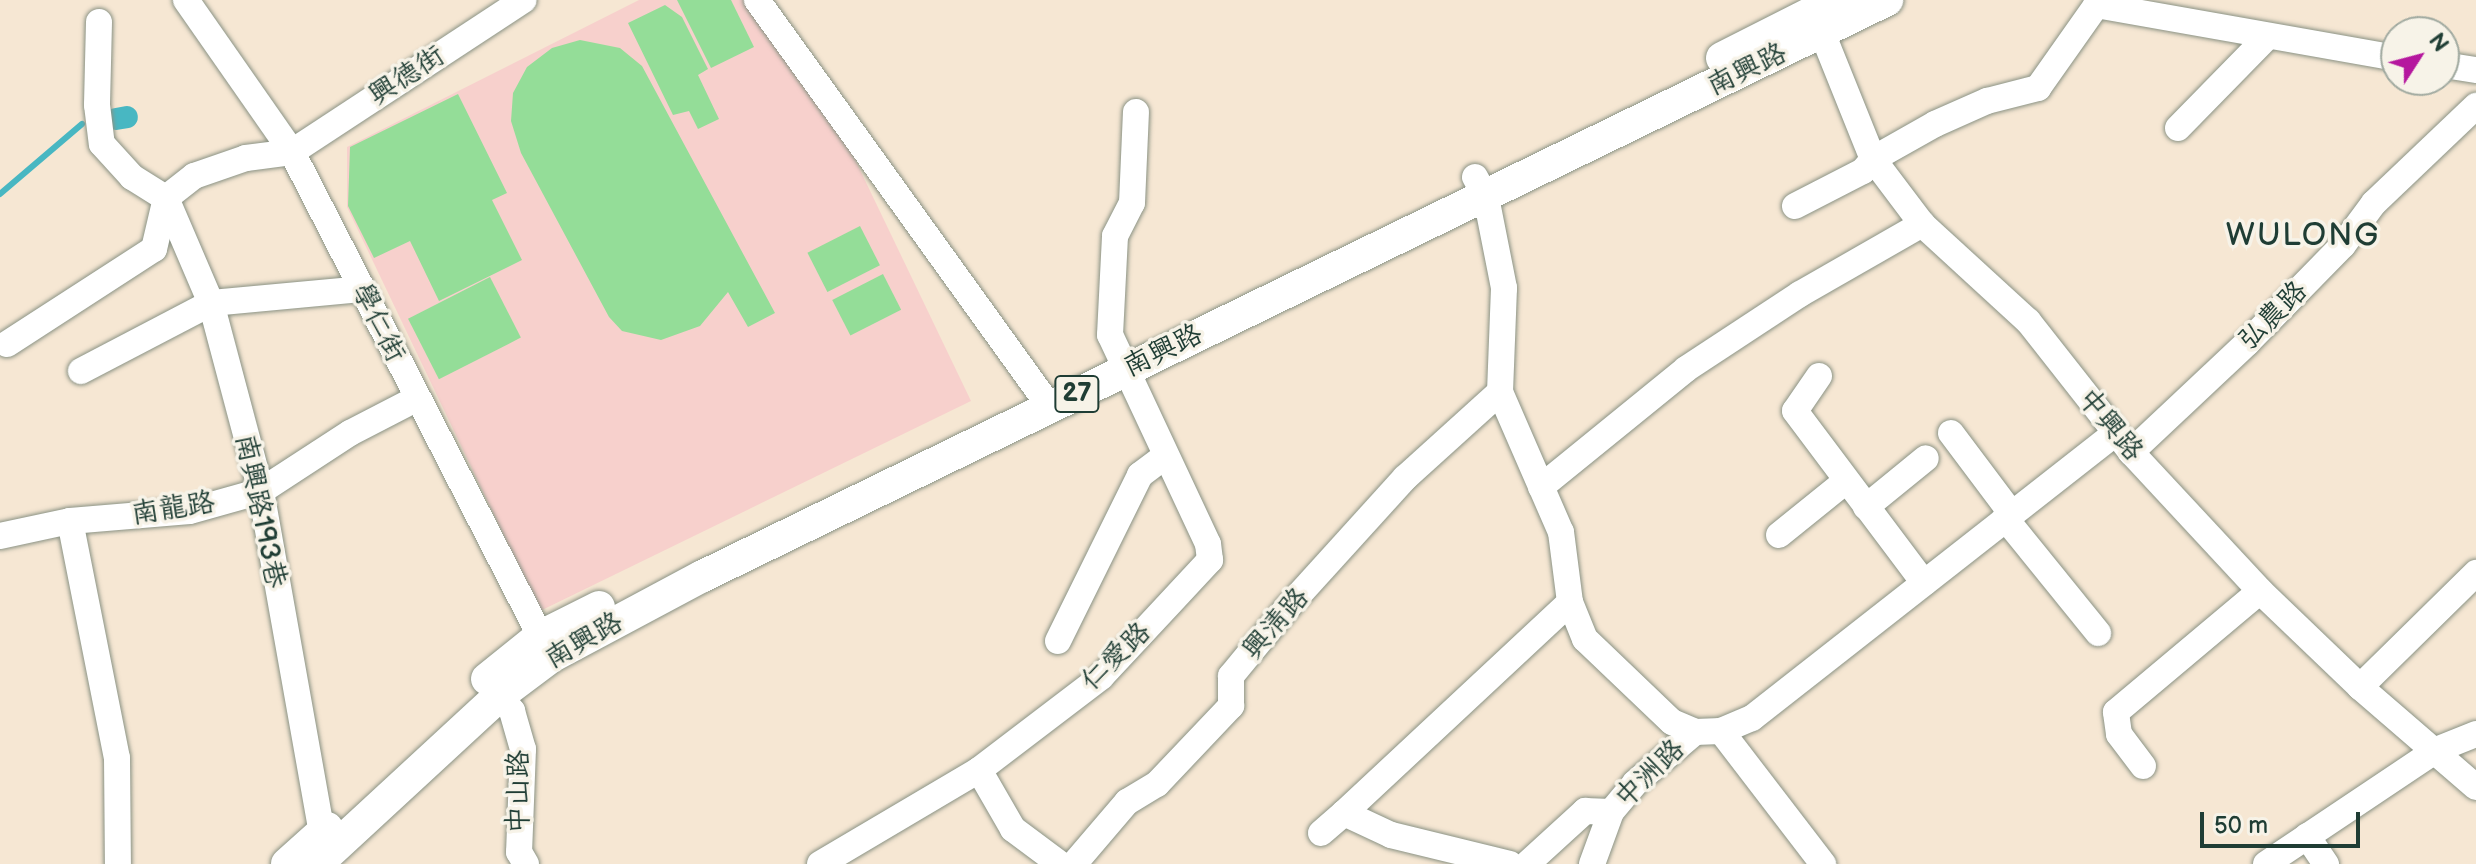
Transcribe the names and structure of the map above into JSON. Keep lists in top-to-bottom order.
{
  "streets": {
    "main road": ["南興路", "27"],
    "street": [
      "興德街",
      "弘農路",
      "學仁街",
      "中興路",
      "南龍路",
      "南興路193巷",
      "興清路",
      "仁愛路",
      "中洲路",
      "中山路"
    ]
  },
  "crossings": [
    ["南興路", "學仁街"],
    ["南興路", "中興路"],
    ["南興路", "南興路193巷"],
    ["南興路", "仁愛路"],
    ["南興路", "中山路"],
    ["興德街", "學仁街"],
    ["弘農路", "中興路"],
    ["弘農路", "中洲路"],
    ["學仁街", "南龍路"],
    ["南龍路", "南興路193巷"]
  ],
  "districts": ["WULONG"],
  "scale_bar": "50 m",
  "north": "top right"
}
